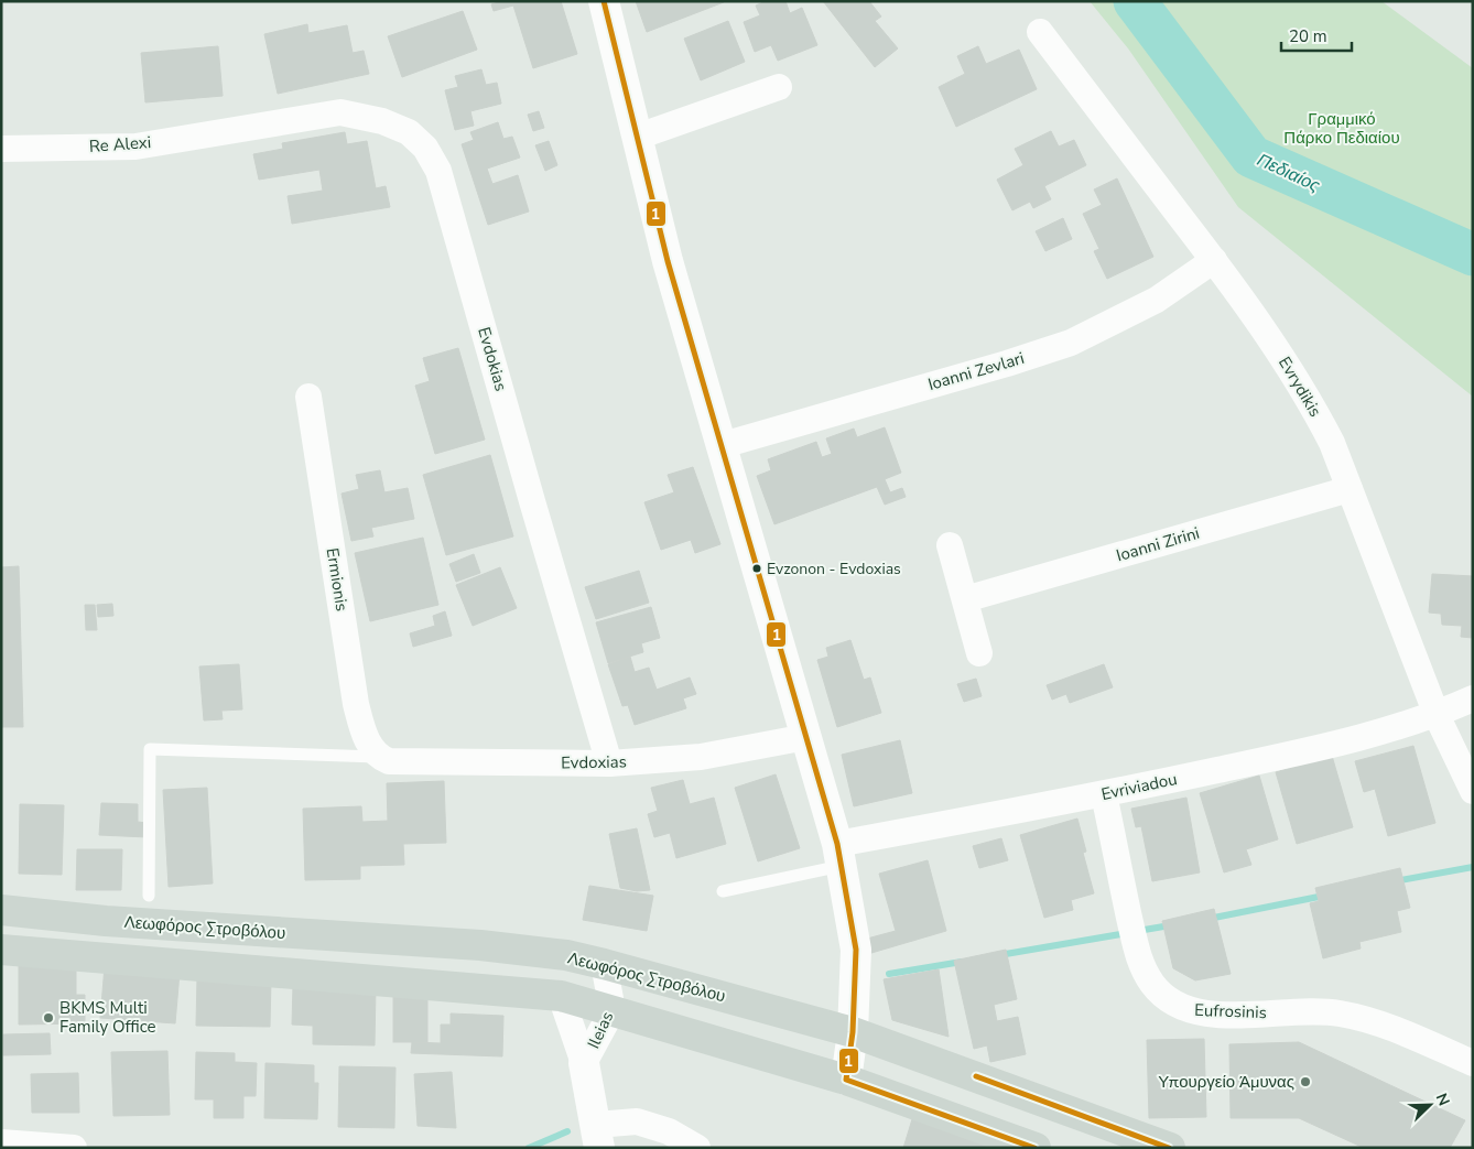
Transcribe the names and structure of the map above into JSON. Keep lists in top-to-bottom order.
{
  "streets": {
    "main road": ["Λεωφόρος Στροβόλου"],
    "street": [
      "Re Alexi",
      "Evdokias",
      "Ioanni Zevlari",
      "Evrydikis",
      "Ioanni Zirini",
      "Ermionis",
      "Evdoxias",
      "Evriviadou",
      "Eufrosinis",
      "Ileias"
    ]
  },
  "crossings": [
    ["Re Alexi", "Evdokias"],
    ["Evdokias", "Evdoxias"],
    ["Ioanni Zevlari", "Evrydikis"],
    ["Evrydikis", "Ioanni Zirini"],
    ["Evrydikis", "Evriviadou"],
    ["Ermionis", "Evdoxias"],
    ["Evriviadou", "Eufrosinis"],
    ["Λεωφόρος Στροβόλου", "Ileias"]
  ],
  "water": ["Πεδιαίος"],
  "parks": ["Γραμμικό Πάρκο Πεδιαίου"],
  "places": ["Evzonon - Evdoxias", "BKMS Multi Family Office", "Υπουργείο Άμυνας"],
  "lines": ["transit line 1"],
  "scale_bar": "20 m",
  "north": "top right"
}
